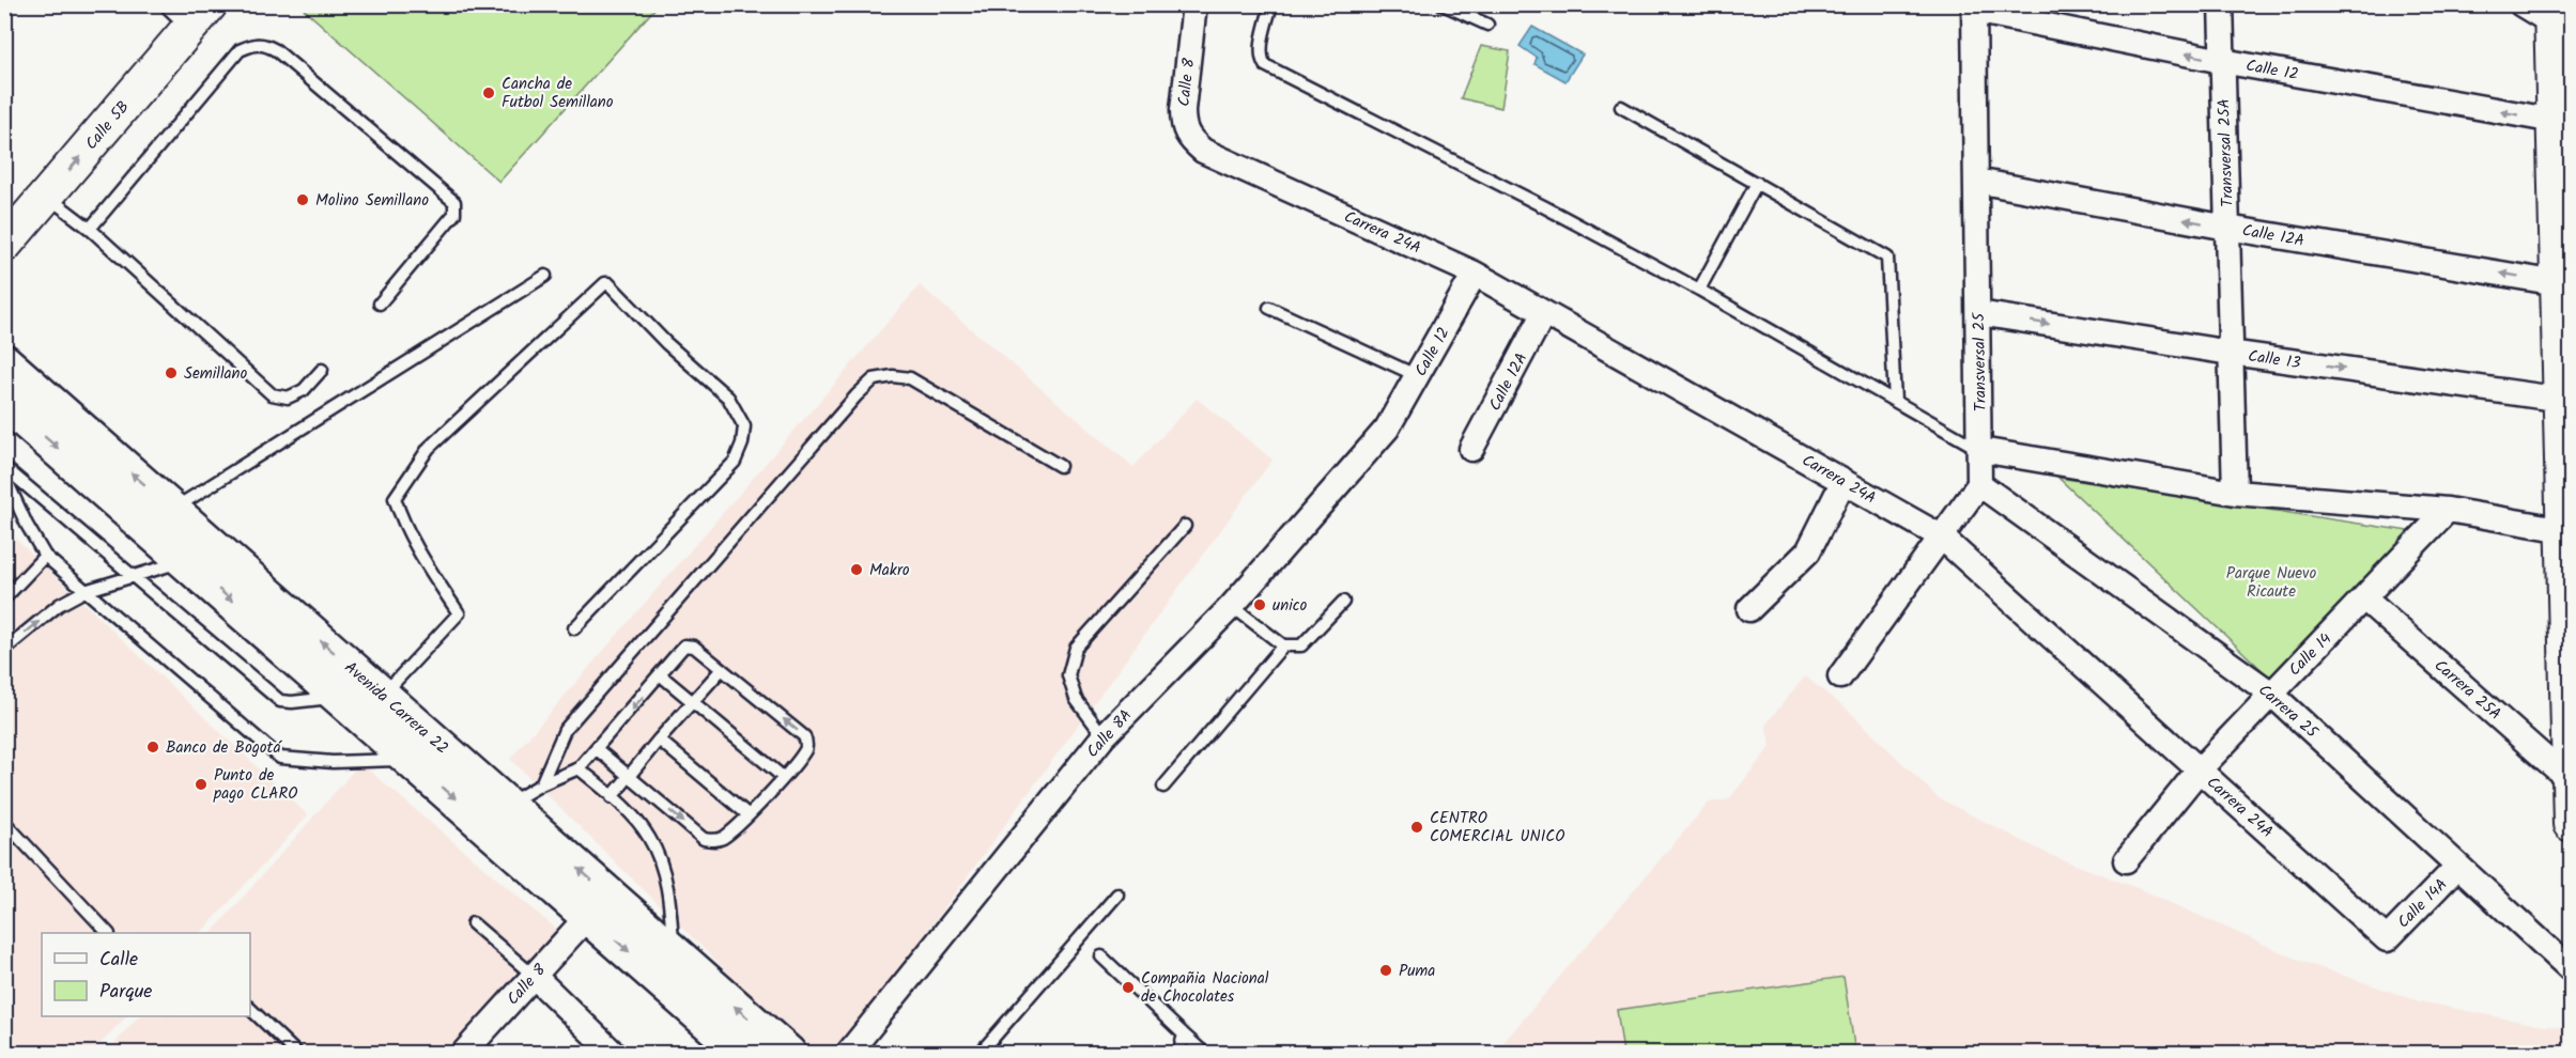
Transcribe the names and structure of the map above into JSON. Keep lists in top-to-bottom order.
{
  "streets": {
    "main road": ["Avenida Carrera 22"],
    "street": [
      "Calle 12",
      "Calle 8",
      "Calle 5B",
      "Transversal 25A",
      "Carrera 24A",
      "Calle 12A",
      "Calle 13",
      "Transversal 25",
      "Calle 14",
      "Carrera 25A",
      "Carrera 25",
      "Calle 8A",
      "Calle 14A"
    ]
  },
  "crossings": [
    ["Calle 12", "Transversal 25A"],
    ["Calle 12", "Carrera 24A"],
    ["Calle 12", "Transversal 25"],
    ["Calle 12", "Calle 8A"],
    ["Calle 8", "Carrera 24A"],
    ["Calle 8", "Avenida Carrera 22"],
    ["Transversal 25A", "Calle 12A"],
    ["Transversal 25A", "Calle 13"],
    ["Carrera 24A", "Calle 12A"],
    ["Carrera 24A", "Calle 14"],
    ["Carrera 24A", "Calle 14A"],
    ["Calle 12A", "Transversal 25"],
    ["Calle 13", "Transversal 25"],
    ["Transversal 25", "Carrera 25"],
    ["Calle 14", "Carrera 25A"],
    ["Calle 14", "Carrera 25"],
    ["Carrera 25", "Calle 14A"]
  ],
  "one_way": ["Calle 12", "Calle 5B", "Calle 12A"],
  "parks": ["Parque Nuevo Ricaute"],
  "places": [
    "Cancha de Futbol Semillano",
    "Molino Semillano",
    "Semillano",
    "Makro",
    "unico",
    "Banco de Bogotá",
    "Punto de pago CLARO",
    "CENTRO COMERCIAL UNICO",
    "Puma",
    "Compañia Nacional de Chocolates"
  ],
  "legend": ["Calle", "Parque"]
}
